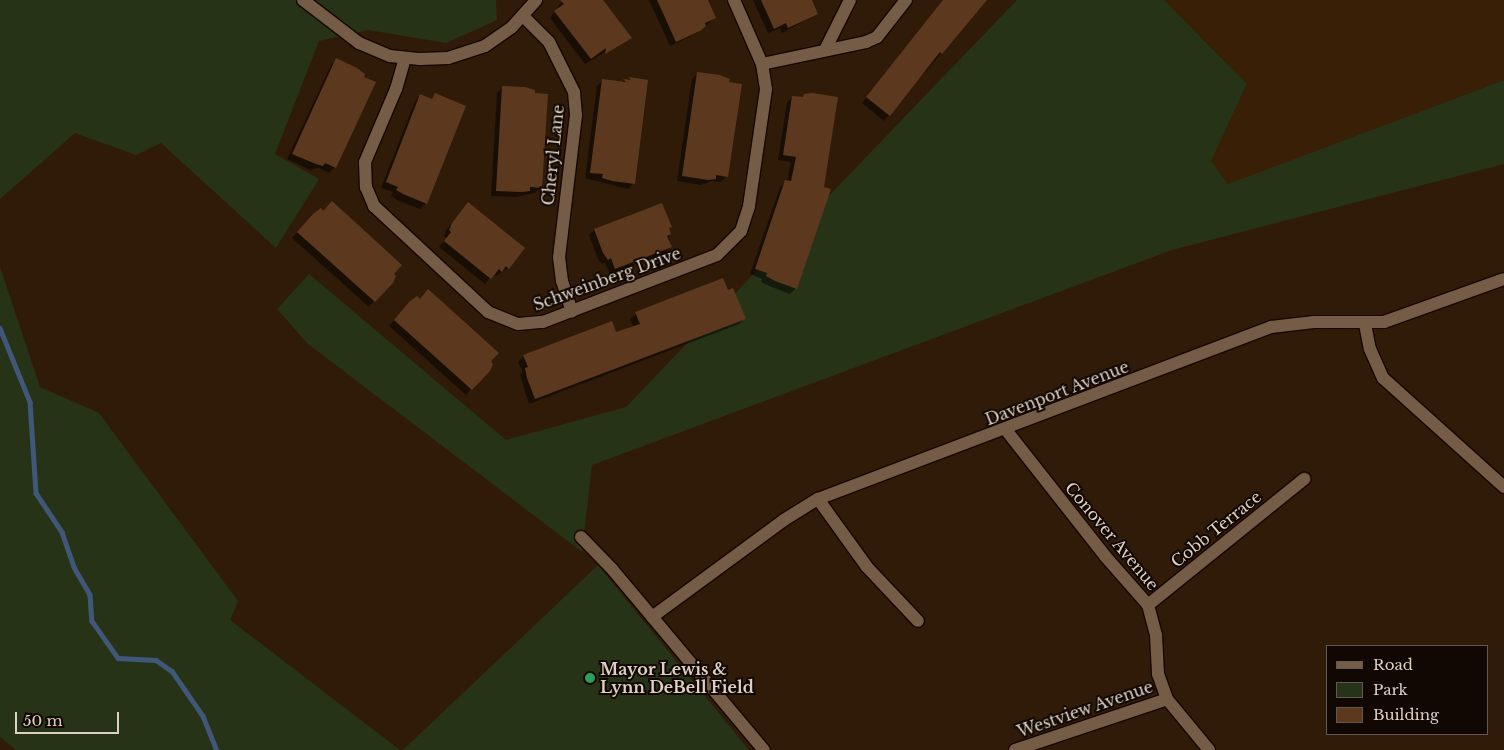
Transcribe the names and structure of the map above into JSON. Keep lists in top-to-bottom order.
{
  "streets": {
    "street": [
      "Cheryl Lane",
      "Schweinberg Drive",
      "Davenport Avenue",
      "Cobb Terrace",
      "Conover Avenue",
      "Westview Avenue"
    ]
  },
  "crossings": [
    ["Cheryl Lane", "Schweinberg Drive"],
    ["Davenport Avenue", "Conover Avenue"],
    ["Cobb Terrace", "Conover Avenue"],
    ["Conover Avenue", "Westview Avenue"]
  ],
  "places": ["Mayor Lewis & Lynn DeBell Field"],
  "legend": ["Road", "Park", "Building"],
  "scale_bar": "50 m"
}
